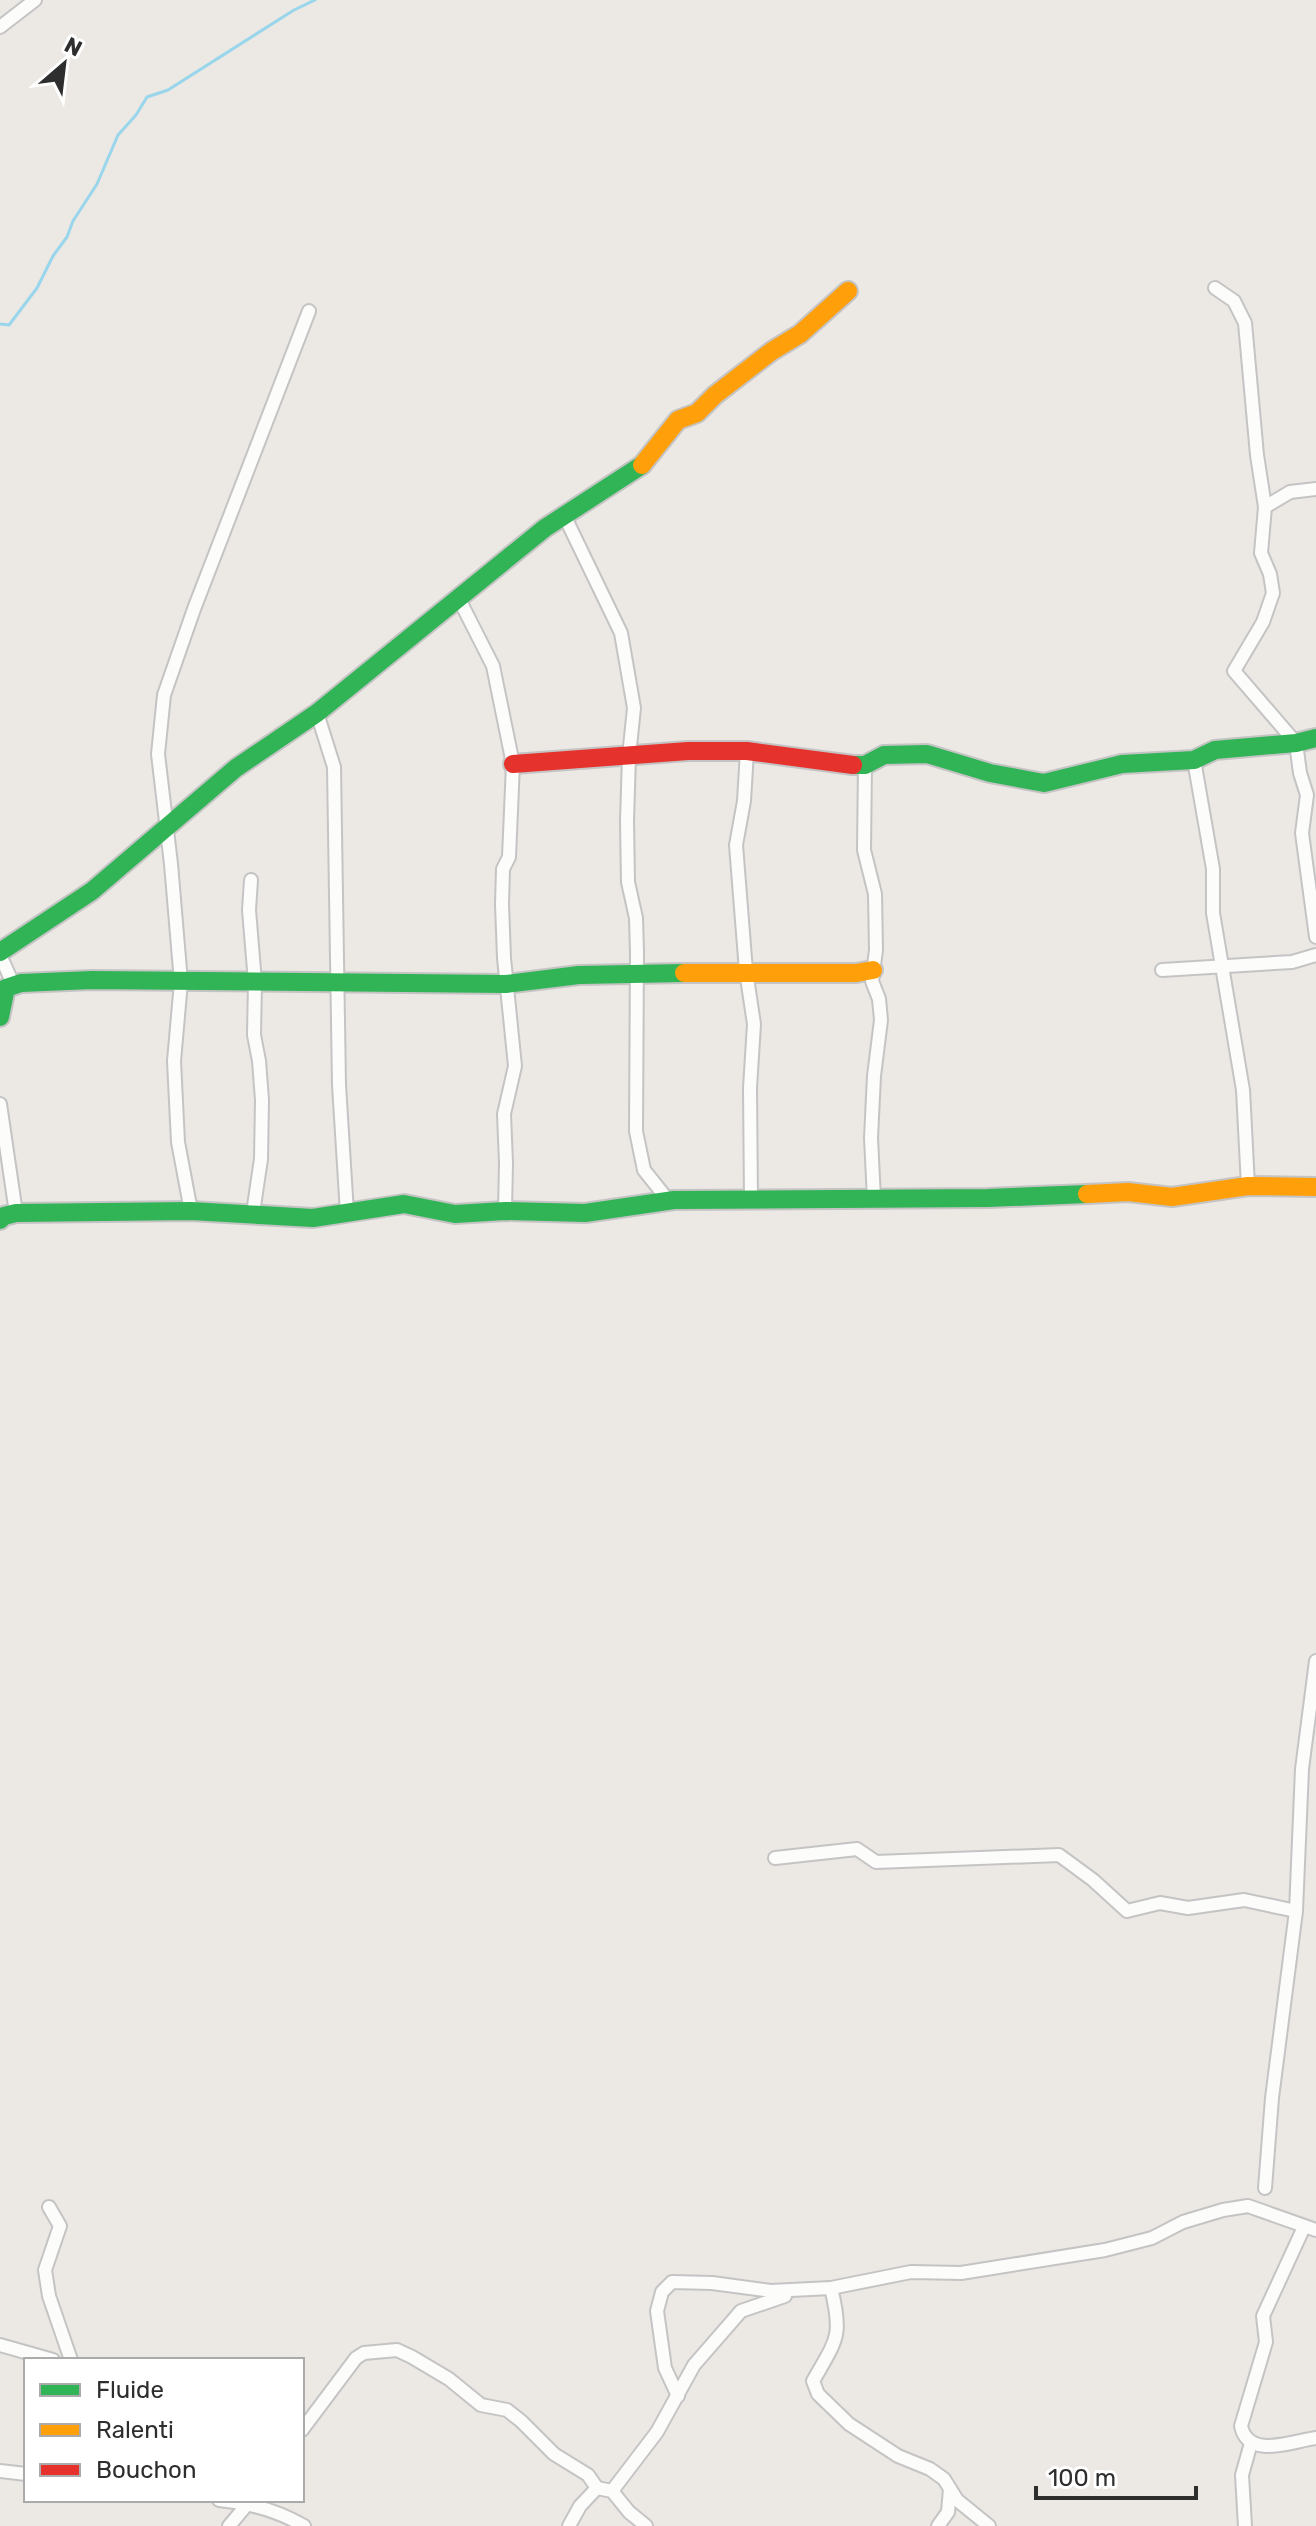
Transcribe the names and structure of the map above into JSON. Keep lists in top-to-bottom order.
{
  "legend": ["Fluide", "Ralenti", "Bouchon"],
  "scale_bar": "100 m",
  "north": "top right"
}
